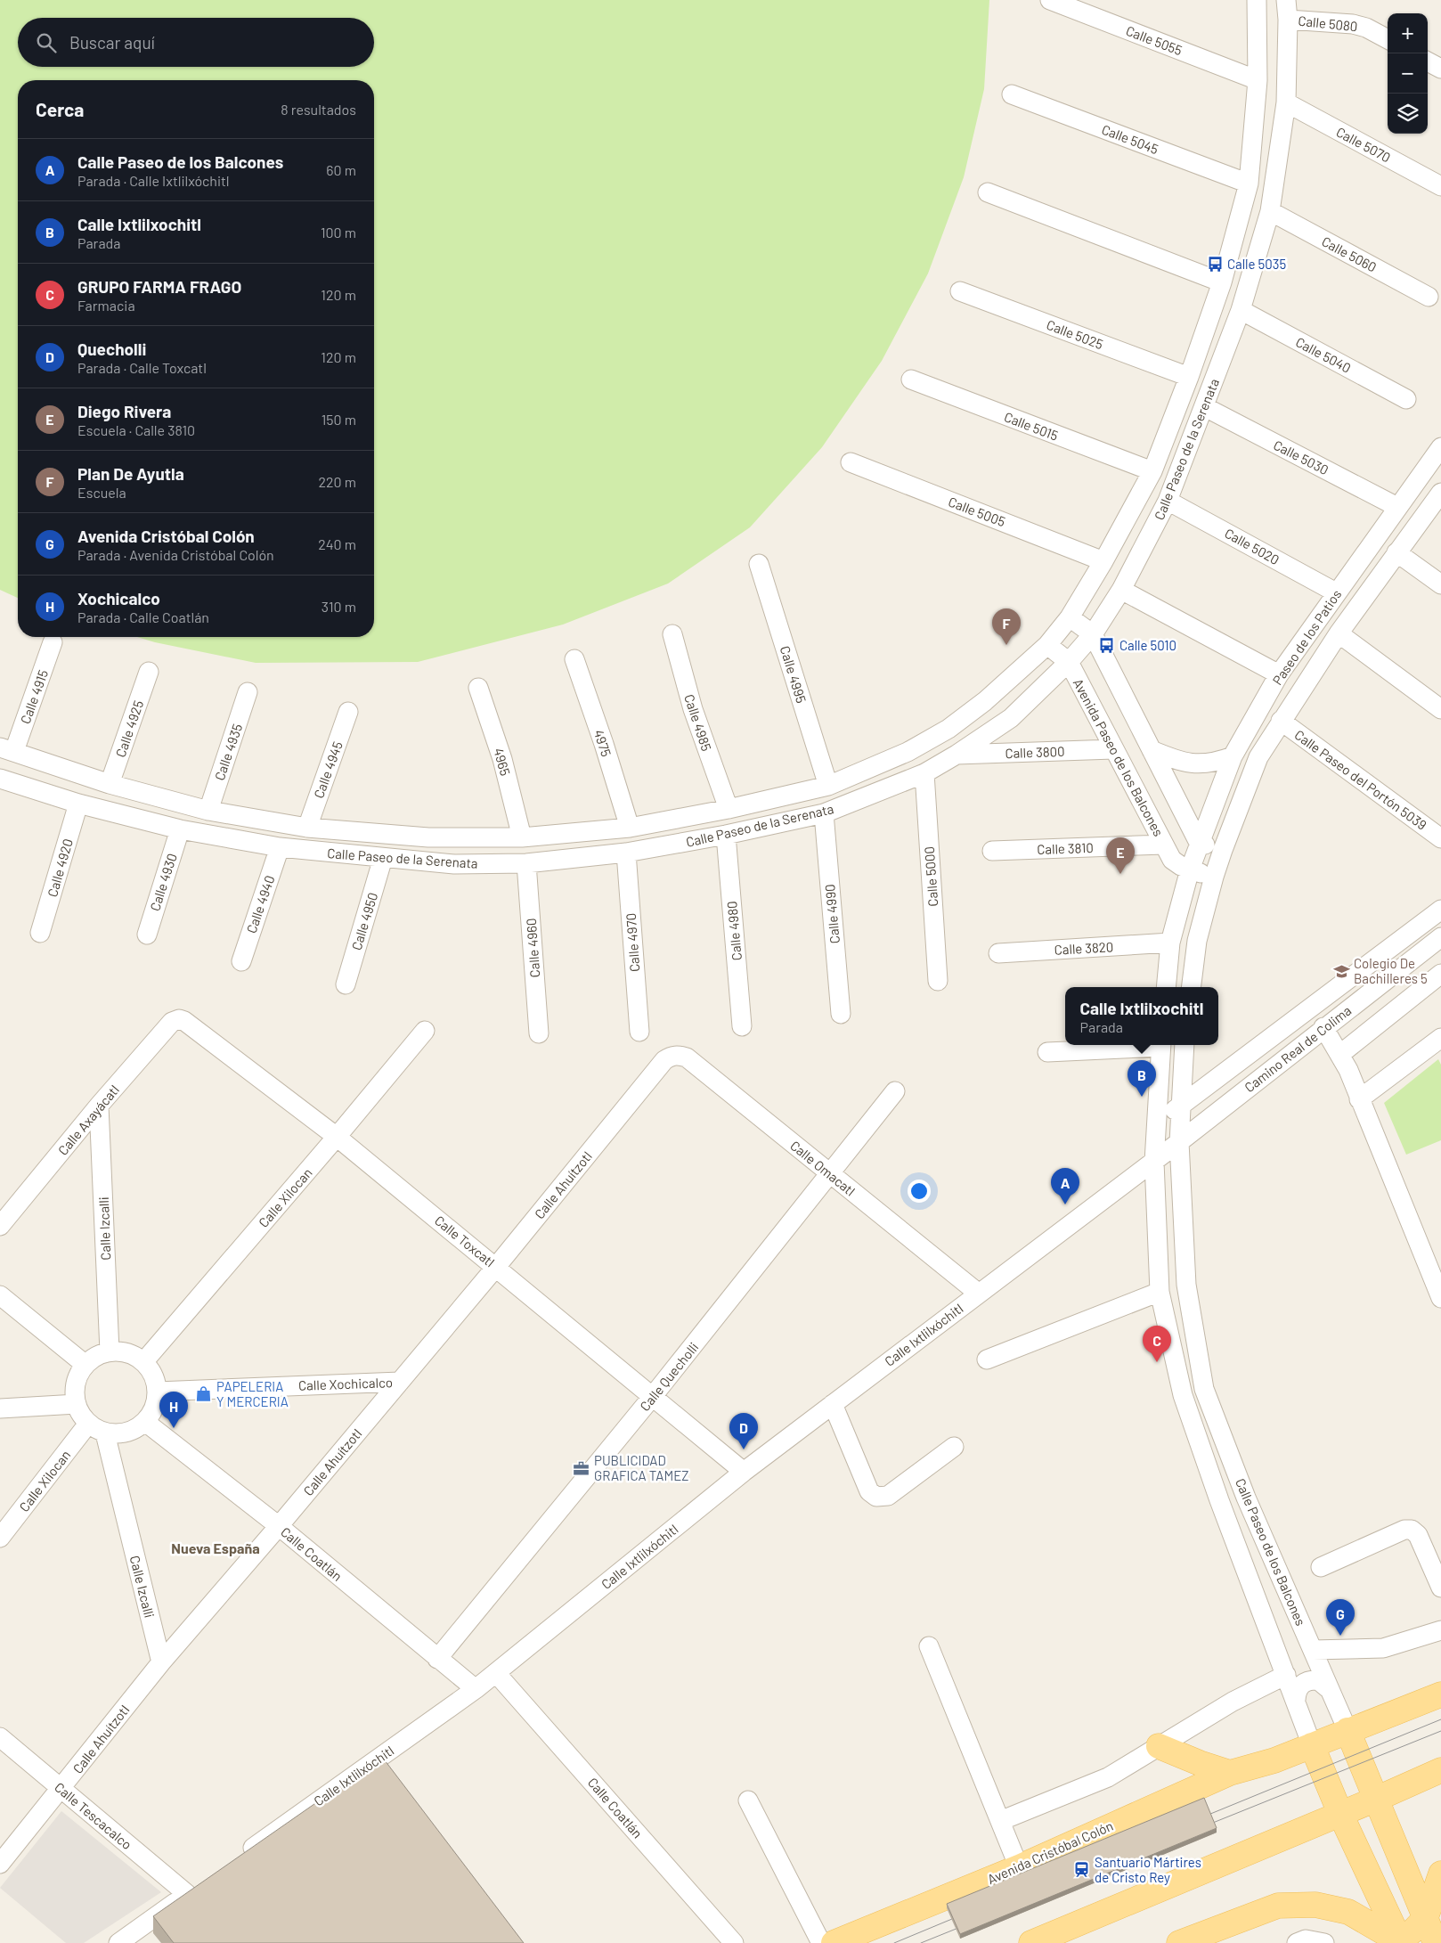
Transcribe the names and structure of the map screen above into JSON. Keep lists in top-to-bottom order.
{
  "streets": {
    "main road": ["Calle Paseo de los Balcones", "Avenida Cristóbal Colón"],
    "street": [
      "Calle 5080",
      "Calle 5055",
      "Calle 5045",
      "Calle 5070",
      "Calle 5060",
      "Calle 5025",
      "Calle 5040",
      "Calle 5015",
      "Calle Paseo de la Serenata",
      "Calle 5030",
      "Calle 5005",
      "Calle 5020",
      "Paseo de los Patios",
      "Calle 4995",
      "Calle 4915",
      "Calle 4985",
      "Calle 4925",
      "4975",
      "Calle 4935",
      "Calle 3800",
      "Avenida Paseo de los Balcones",
      "4965",
      "Calle 4945",
      "Calle Paseo del Portón 5039",
      "Calle 3810",
      "Calle 4920",
      "Calle 5000",
      "Calle 4930",
      "Calle 4940",
      "Calle 4990",
      "Calle 4950",
      "Calle 4980",
      "Calle 4970",
      "Calle 4960",
      "Calle 3820",
      "Camino Real de Colima",
      "Calle Axayácatl",
      "Calle Omacatl",
      "Calle Ahuítzotl",
      "Calle Xilocan",
      "Calle Izcalli",
      "Calle Toxcatl",
      "Calle Ixtlilxóchitl",
      "Calle Quecholli",
      "Calle Xochicalco",
      "Calle Coatlán",
      "Calle Tescacalco"
    ]
  },
  "crossings": [
    ["Calle 5080", "Calle Paseo de la Serenata"],
    ["Calle 5055", "Calle Paseo de la Serenata"],
    ["Calle 5045", "Calle Paseo de la Serenata"],
    ["Calle 5070", "Calle Paseo de la Serenata"],
    ["Calle 5060", "Calle Paseo de la Serenata"],
    ["Calle 5025", "Calle Paseo de la Serenata"],
    ["Calle 5040", "Calle Paseo de la Serenata"],
    ["Calle 5015", "Calle Paseo de la Serenata"],
    ["Calle Paseo de la Serenata", "Calle 5030"],
    ["Calle Paseo de la Serenata", "Calle 5005"],
    ["Calle Paseo de la Serenata", "Calle 5020"],
    ["Calle Paseo de la Serenata", "Calle 4995"],
    ["Calle Paseo de la Serenata", "Calle 4915"],
    ["Calle Paseo de la Serenata", "Calle 4985"],
    ["Calle Paseo de la Serenata", "Calle 4925"],
    ["Calle Paseo de la Serenata", "4975"],
    ["Calle Paseo de la Serenata", "Calle 4935"],
    ["Calle Paseo de la Serenata", "Calle 3800"],
    ["Calle Paseo de la Serenata", "Avenida Paseo de los Balcones"],
    ["Calle Paseo de la Serenata", "4965"],
    ["Calle Paseo de la Serenata", "Calle 4945"],
    ["Calle Paseo de la Serenata", "Calle 4920"],
    ["Calle Paseo de la Serenata", "Calle 5000"],
    ["Calle Paseo de la Serenata", "Calle 4930"],
    ["Calle Paseo de la Serenata", "Calle 4940"],
    ["Calle Paseo de la Serenata", "Calle 4990"],
    ["Calle Paseo de la Serenata", "Calle 4950"],
    ["Calle Paseo de la Serenata", "Calle 4980"],
    ["Calle Paseo de la Serenata", "Calle 4970"],
    ["Calle Paseo de la Serenata", "Calle 4960"],
    ["Calle 5030", "Paseo de los Patios"],
    ["Calle 5020", "Paseo de los Patios"],
    ["Paseo de los Patios", "Calle Paseo del Portón 5039"],
    ["Calle 3800", "Avenida Paseo de los Balcones"],
    ["Avenida Paseo de los Balcones", "Calle 3810"],
    ["Camino Real de Colima", "Calle Ixtlilxóchitl"],
    ["Camino Real de Colima", "Calle Paseo de los Balcones"],
    ["Calle Axayácatl", "Calle Izcalli"],
    ["Calle Axayácatl", "Calle Toxcatl"],
    ["Calle Omacatl", "Calle Ahuítzotl"],
    ["Calle Omacatl", "Calle Ixtlilxóchitl"],
    ["Calle Omacatl", "Calle Quecholli"],
    ["Calle Ahuítzotl", "Calle Izcalli"],
    ["Calle Ahuítzotl", "Calle Toxcatl"],
    ["Calle Ahuítzotl", "Calle Xochicalco"],
    ["Calle Ahuítzotl", "Calle Coatlán"],
    ["Calle Ahuítzotl", "Calle Tescacalco"],
    ["Calle Xilocan", "Calle Izcalli"],
    ["Calle Xilocan", "Calle Toxcatl"],
    ["Calle Xilocan", "Calle Xochicalco"],
    ["Calle Xilocan", "Calle Coatlán"],
    ["Calle Izcalli", "Calle Xochicalco"],
    ["Calle Izcalli", "Calle Coatlán"],
    ["Calle Toxcatl", "Calle Ixtlilxóchitl"],
    ["Calle Toxcatl", "Calle Quecholli"],
    ["Calle Ixtlilxóchitl", "Calle Paseo de los Balcones"],
    ["Calle Ixtlilxóchitl", "Calle Coatlán"],
    ["Calle Quecholli", "Calle Coatlán"],
    ["Calle Xochicalco", "Calle Coatlán"],
    ["Calle Paseo de los Balcones", "Avenida Cristóbal Colón"]
  ],
  "districts": ["Nueva España"],
  "places": {
    "bus stop": ["Calle 5035", "Calle 5010"],
    "school or university": ["Colegio De Bachilleres 5"],
    "shop": ["PAPELERIA Y MERCERIA"],
    "office": ["PUBLICIDAD GRAFICA TAMEZ"],
    "station": ["Santuario Mártires de Cristo Rey"]
  },
  "page": {
    "map_buttons": ["+", "−"],
    "search": "Buscar aquí",
    "heading": ["Cerca", "8 resultados"],
    "list": [
      {
        "mark": "A",
        "name": "Calle Paseo de los Balcones",
        "note": "Parada · Calle Ixtlilxóchitl",
        "value": "60 m"
      },
      {
        "mark": "B",
        "name": "Calle Ixtlilxochitl",
        "note": "Parada",
        "value": "100 m"
      },
      {
        "mark": "C",
        "name": "GRUPO FARMA FRAGO",
        "note": "Farmacia",
        "value": "120 m"
      },
      {
        "mark": "D",
        "name": "Quecholli",
        "note": "Parada · Calle Toxcatl",
        "value": "120 m"
      },
      {
        "mark": "E",
        "name": "Diego Rivera",
        "note": "Escuela · Calle 3810",
        "value": "150 m"
      },
      {
        "mark": "F",
        "name": "Plan De Ayutla",
        "note": "Escuela",
        "value": "220 m"
      },
      {
        "mark": "G",
        "name": "Avenida Cristóbal Colón",
        "note": "Parada · Avenida Cristóbal Colón",
        "value": "240 m"
      },
      {
        "mark": "H",
        "name": "Xochicalco",
        "note": "Parada · Calle Coatlán",
        "value": "310 m"
      }
    ],
    "pins": [
      "F",
      "E",
      "B",
      "A",
      "C",
      "H",
      "D",
      "G"
    ],
    "popup": ["Calle Ixtlilxochitl", "Parada"]
  }
}
